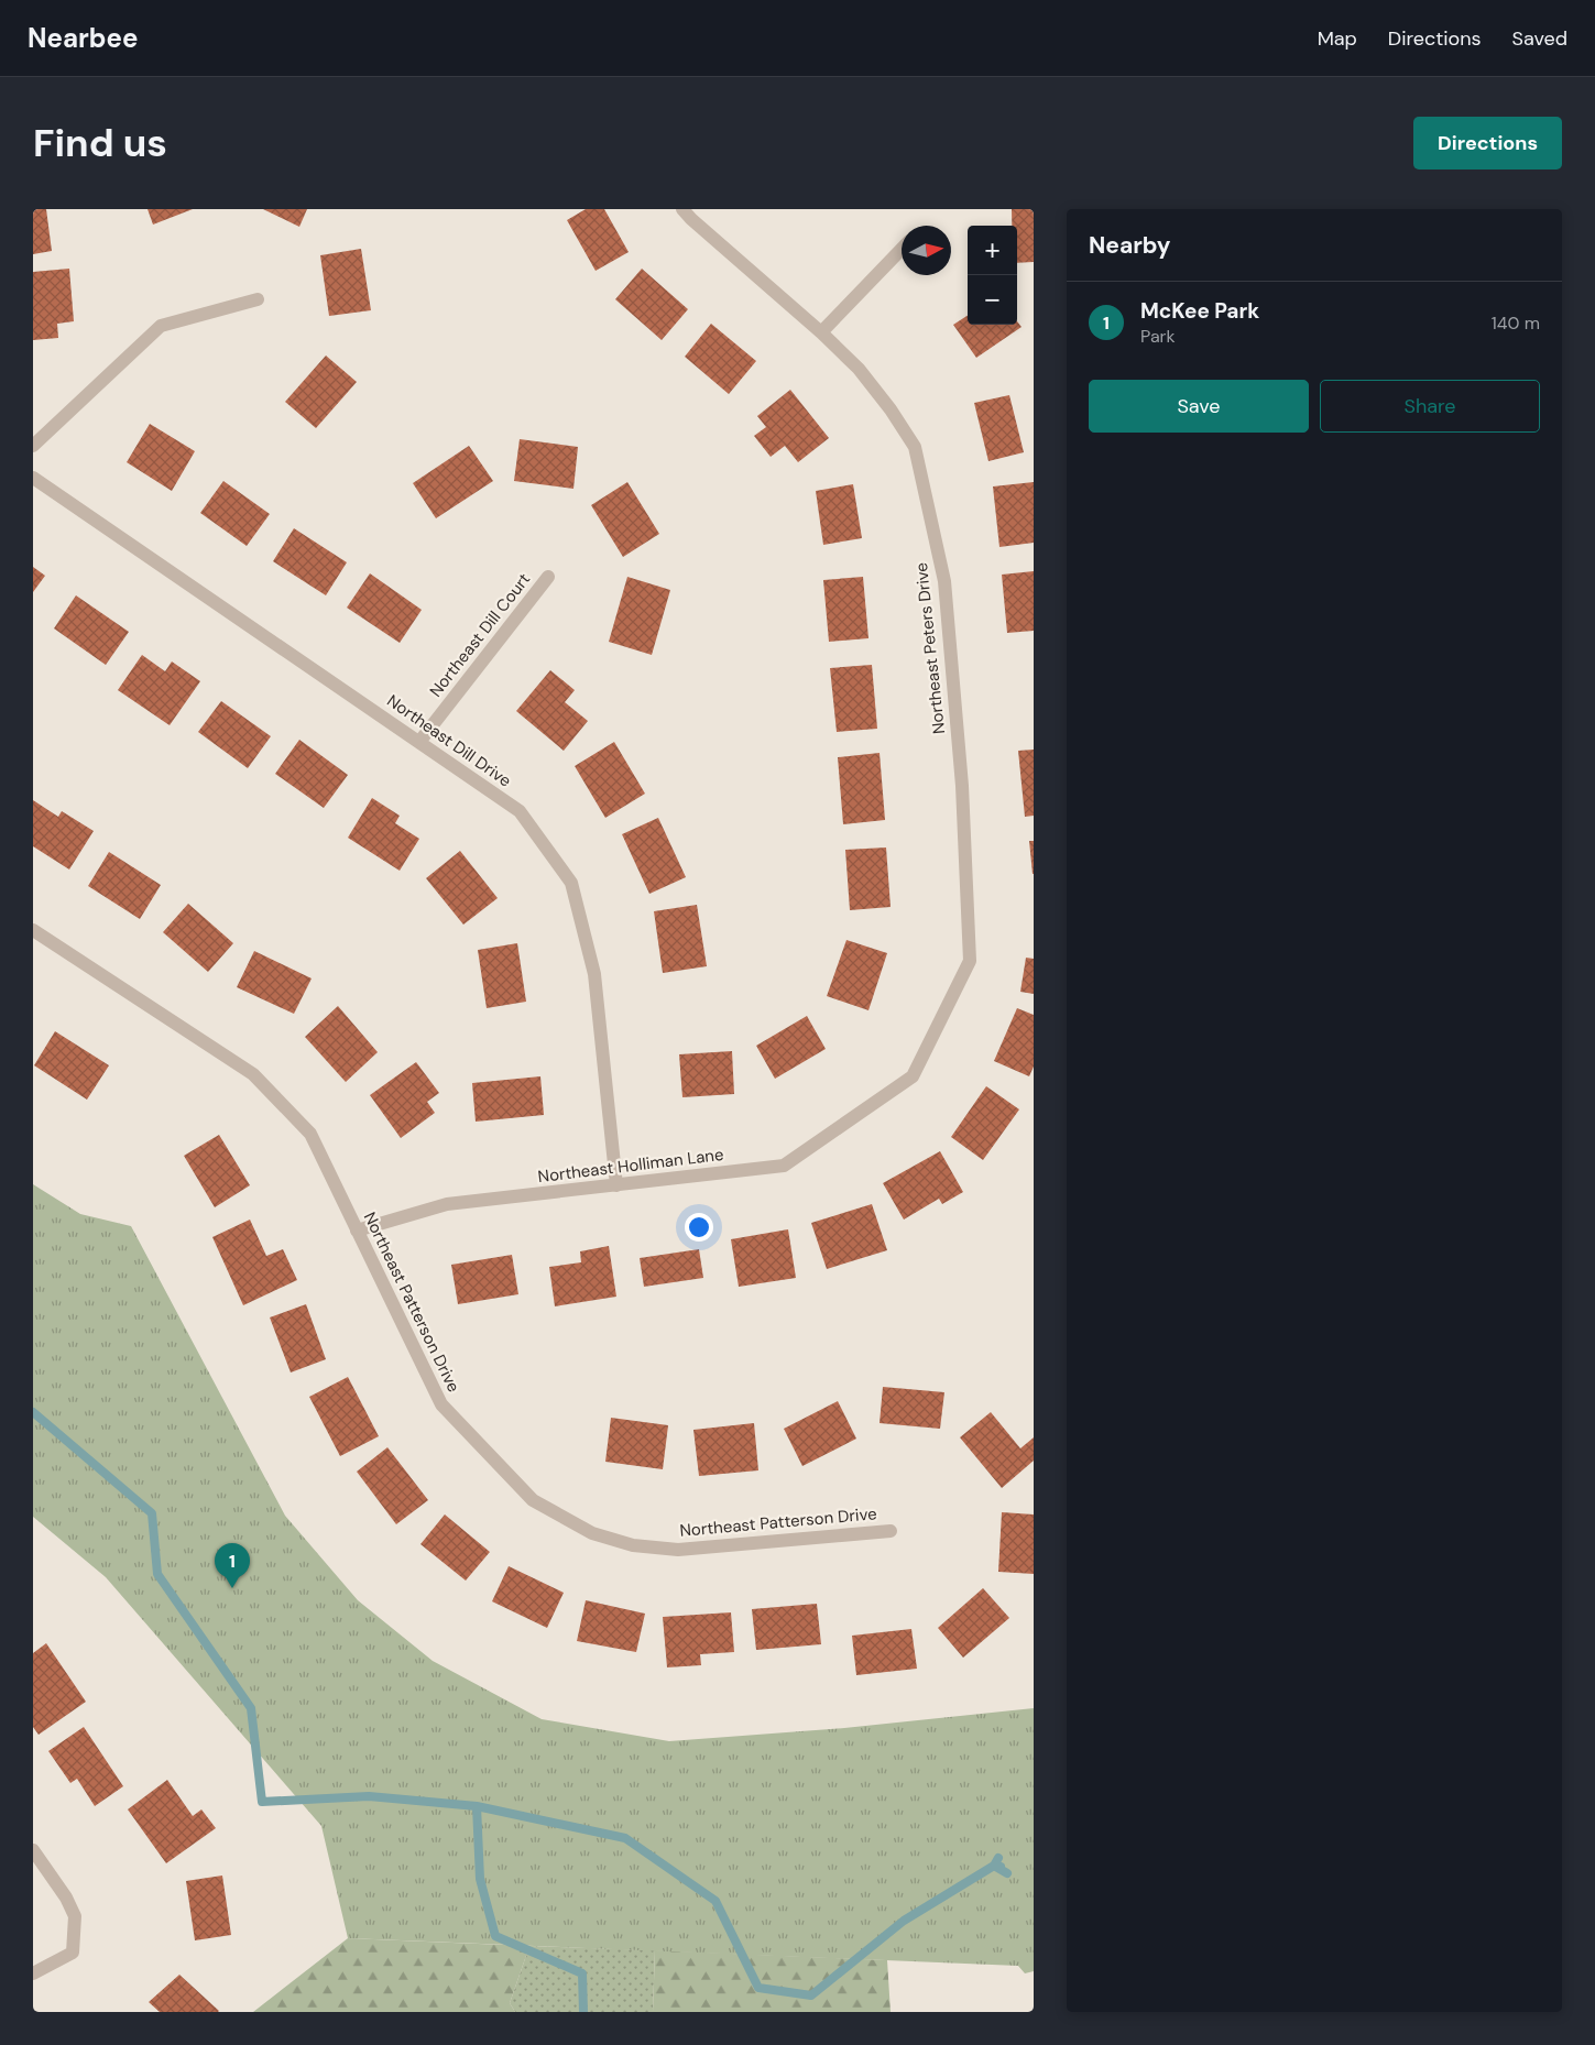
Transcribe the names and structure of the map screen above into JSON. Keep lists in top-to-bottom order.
{
  "streets": {
    "street": [
      "Northeast Dill Court",
      "Northeast Peters Drive",
      "Northeast Dill Drive",
      "Northeast Holliman Lane",
      "Northeast Patterson Drive"
    ]
  },
  "crossings": [
    ["Northeast Dill Court", "Northeast Dill Drive"],
    ["Northeast Peters Drive", "Northeast Holliman Lane"],
    ["Northeast Dill Drive", "Northeast Holliman Lane"],
    ["Northeast Holliman Lane", "Northeast Patterson Drive"]
  ],
  "north": "right",
  "page": {
    "header": "Nearbee",
    "nav": ["Map", "Directions", "Saved"],
    "buttons": [
      "Directions",
      ["Save", "Share"]
    ],
    "title": "Find us",
    "heading": "Nearby",
    "map_buttons": ["+", "−"],
    "list": [
      {
        "mark": "1",
        "name": "McKee Park",
        "note": "Park",
        "value": "140 m"
      }
    ],
    "pins": "1"
  }
}
